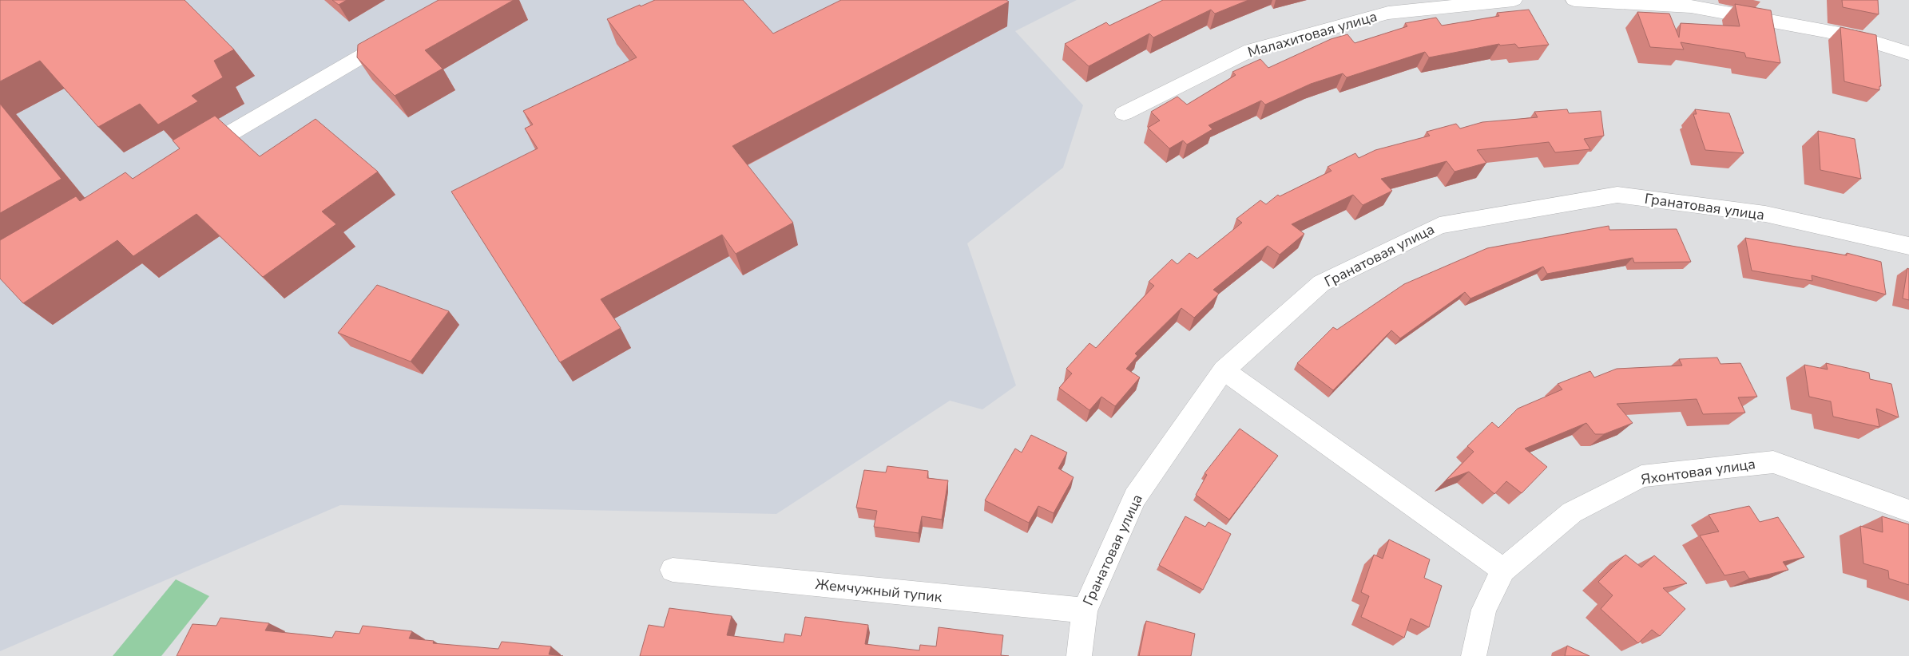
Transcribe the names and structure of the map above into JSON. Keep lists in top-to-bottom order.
{
  "streets": {
    "street": [
      "Малахитовая улица",
      "Гранатовая улица",
      "Яхонтовая улица",
      "Жемчужный тупик"
    ]
  },
  "crossings": [
    ["Гранатовая улица", "Жемчужный тупик"]
  ]
}
